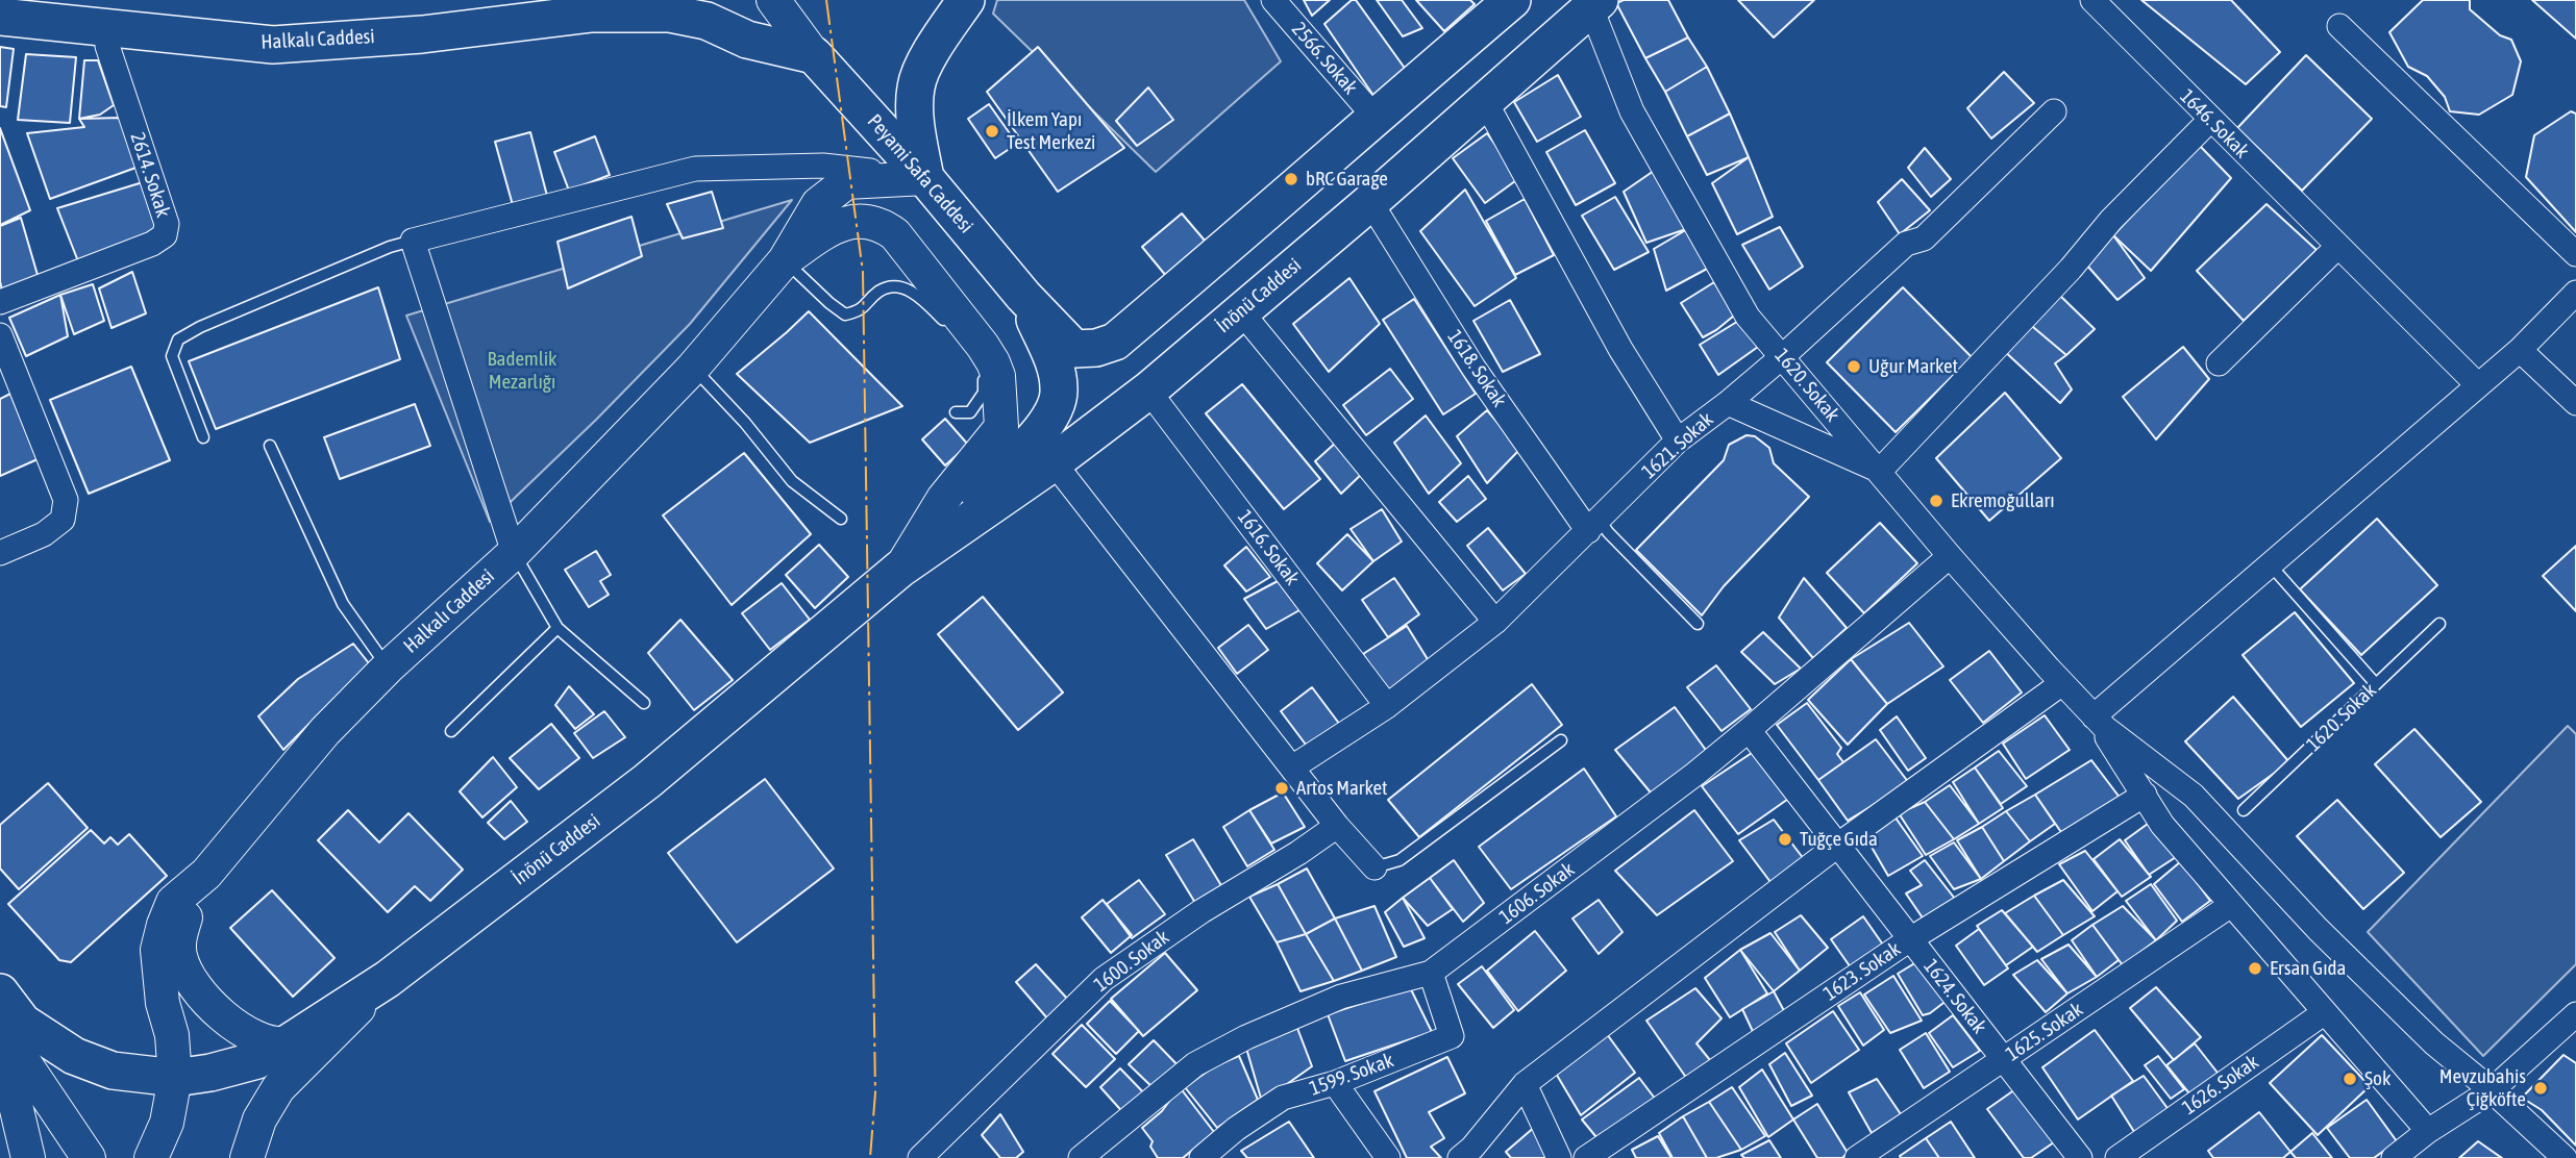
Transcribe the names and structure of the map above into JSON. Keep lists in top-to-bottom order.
{
  "streets": {
    "main road": ["Halkalı Caddesi", "Peyami Safa Caddesi", "İnönü Caddesi"],
    "street": [
      "2566. Sokak",
      "1646. Sokak",
      "2614. Sokak",
      "1618. Sokak",
      "1620. Sokak",
      "1621. Sokak",
      "1616. Sokak",
      "1606. Sokak",
      "1600. Sokak",
      "1623. Sokak",
      "1624. Sokak",
      "1625. Sokak",
      "1599. Sokak",
      "1626. Sokak"
    ]
  },
  "crossings": [
    ["Halkalı Caddesi", "Peyami Safa Caddesi"],
    ["Halkalı Caddesi", "2614. Sokak"],
    ["Halkalı Caddesi", "İnönü Caddesi"],
    ["İnönü Caddesi", "1618. Sokak"],
    ["İnönü Caddesi", "1620. Sokak"],
    ["İnönü Caddesi", "1616. Sokak"],
    ["1618. Sokak", "1621. Sokak"],
    ["1620. Sokak", "1621. Sokak"],
    ["1620. Sokak", "1606. Sokak"],
    ["1621. Sokak", "1616. Sokak"],
    ["1606. Sokak", "1624. Sokak"],
    ["1606. Sokak", "1599. Sokak"],
    ["1623. Sokak", "1624. Sokak"],
    ["1624. Sokak", "1625. Sokak"]
  ],
  "parks": ["Bademlik Mezarlığı"],
  "places": [
    "İlkem Yapı Test Merkezi",
    "bRC Garage",
    "Uğur Market",
    "Ekremoğulları",
    "Artos Market",
    "Tuğçe Gıda",
    "Ersan Gıda",
    "Şok",
    "Mevzubahis Çiğköfte"
  ]
}
